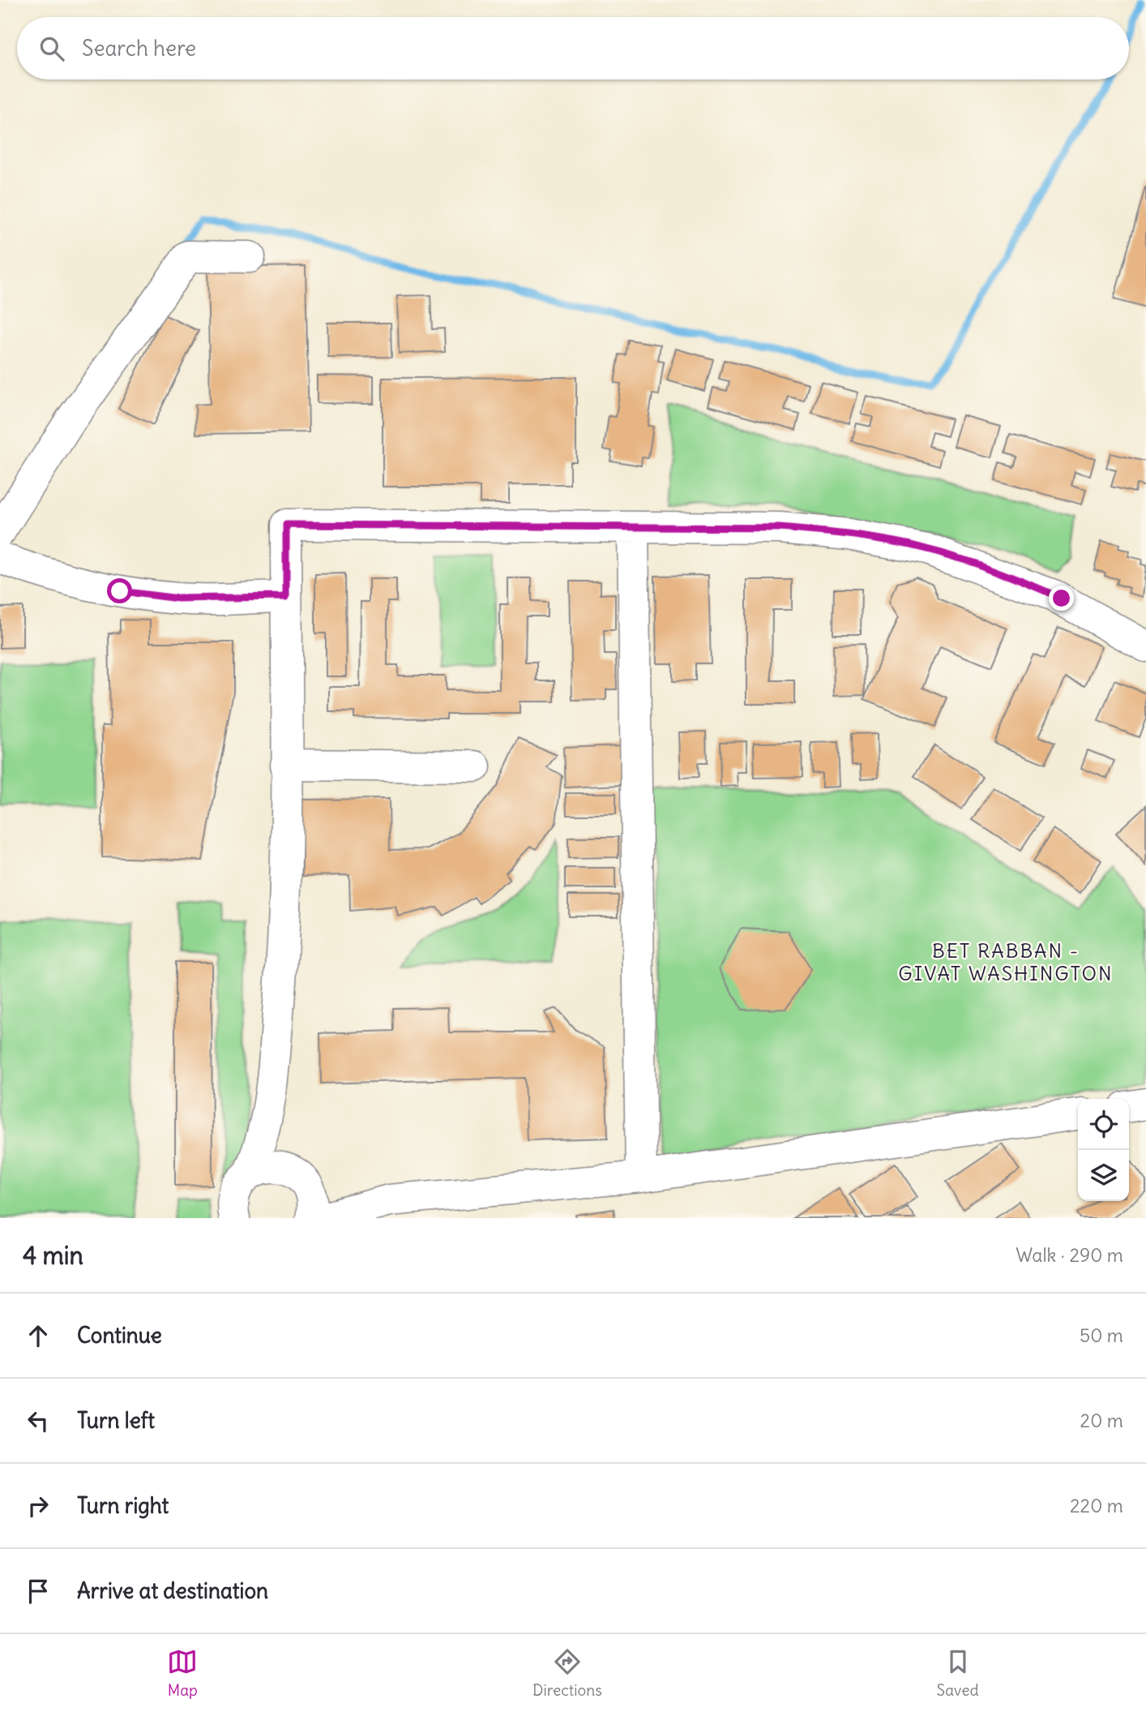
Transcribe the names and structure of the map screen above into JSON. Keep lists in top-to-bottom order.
{
  "districts": ["BET RABBAN - GIVAT WASHINGTON"],
  "page": {
    "search": "Search here",
    "heading": ["4 min", "Walk · 290 m"],
    "list": [
      ["Continue", "50 m"],
      ["Turn left", "20 m"],
      ["Turn right", "220 m"],
      "Arrive at destination"
    ],
    "nav": ["Map", "Directions", "Saved"]
  }
}
